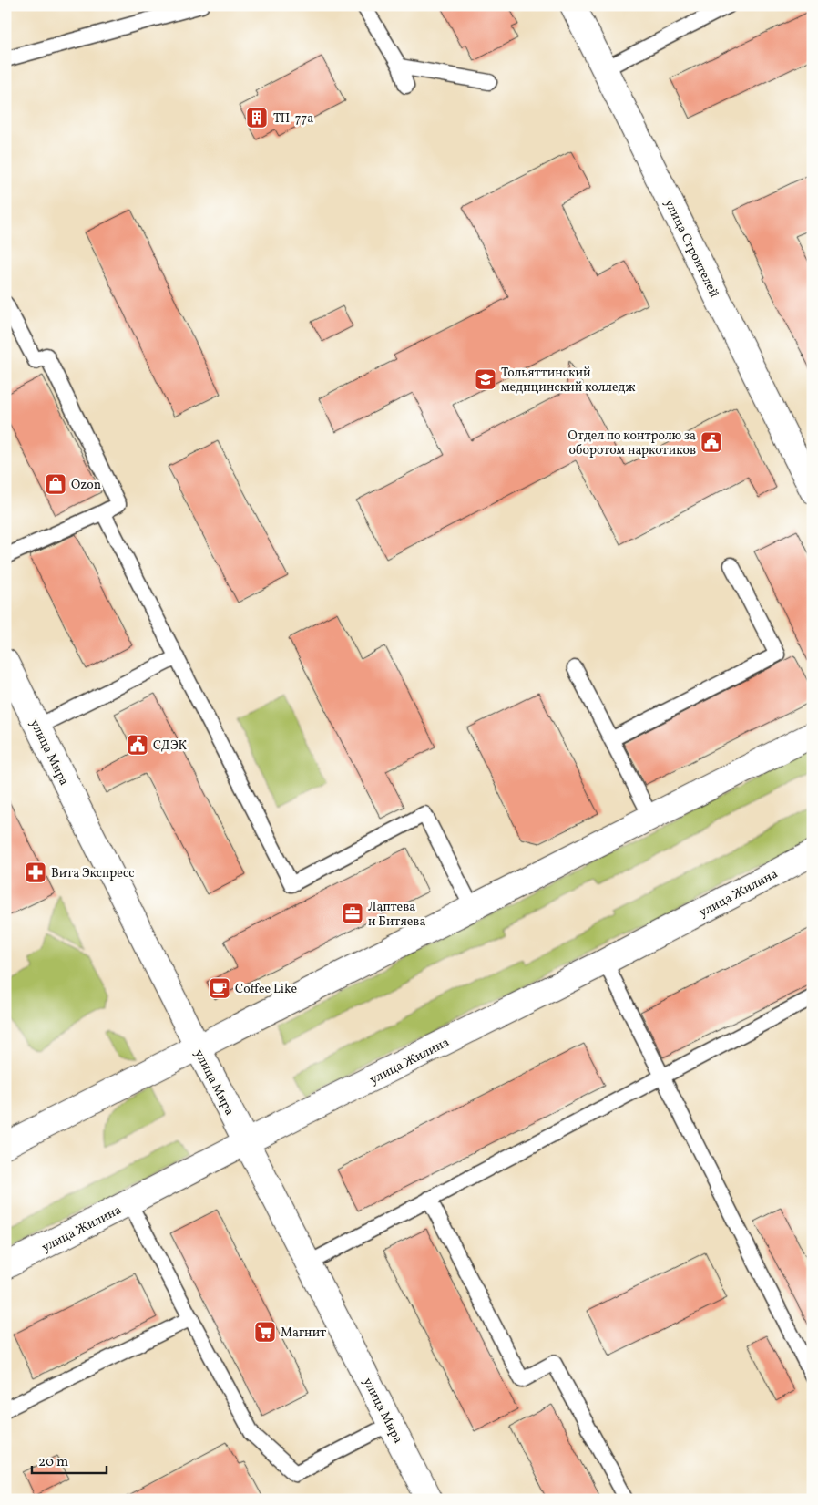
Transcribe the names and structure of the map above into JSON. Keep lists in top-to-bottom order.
{
  "streets": {
    "main road": ["улица Строителей", "улица Мира", "улица Жилина"]
  },
  "crossings": [
    ["улица Мира", "улица Жилина"]
  ],
  "places": {
    "building": ["ТП-77а"],
    "school or university": ["Тольяттинский медицинский колледж"],
    "public building": ["Отдел по контролю за оборотом наркотиков", "СДЭК"],
    "shop": ["Ozon"],
    "pharmacy": ["Вита Экспресс"],
    "office": ["Лаптева и Битяева"],
    "cafe": ["Coffee Like"],
    "supermarket": ["Магнит"]
  },
  "scale_bar": "20 m"
}
